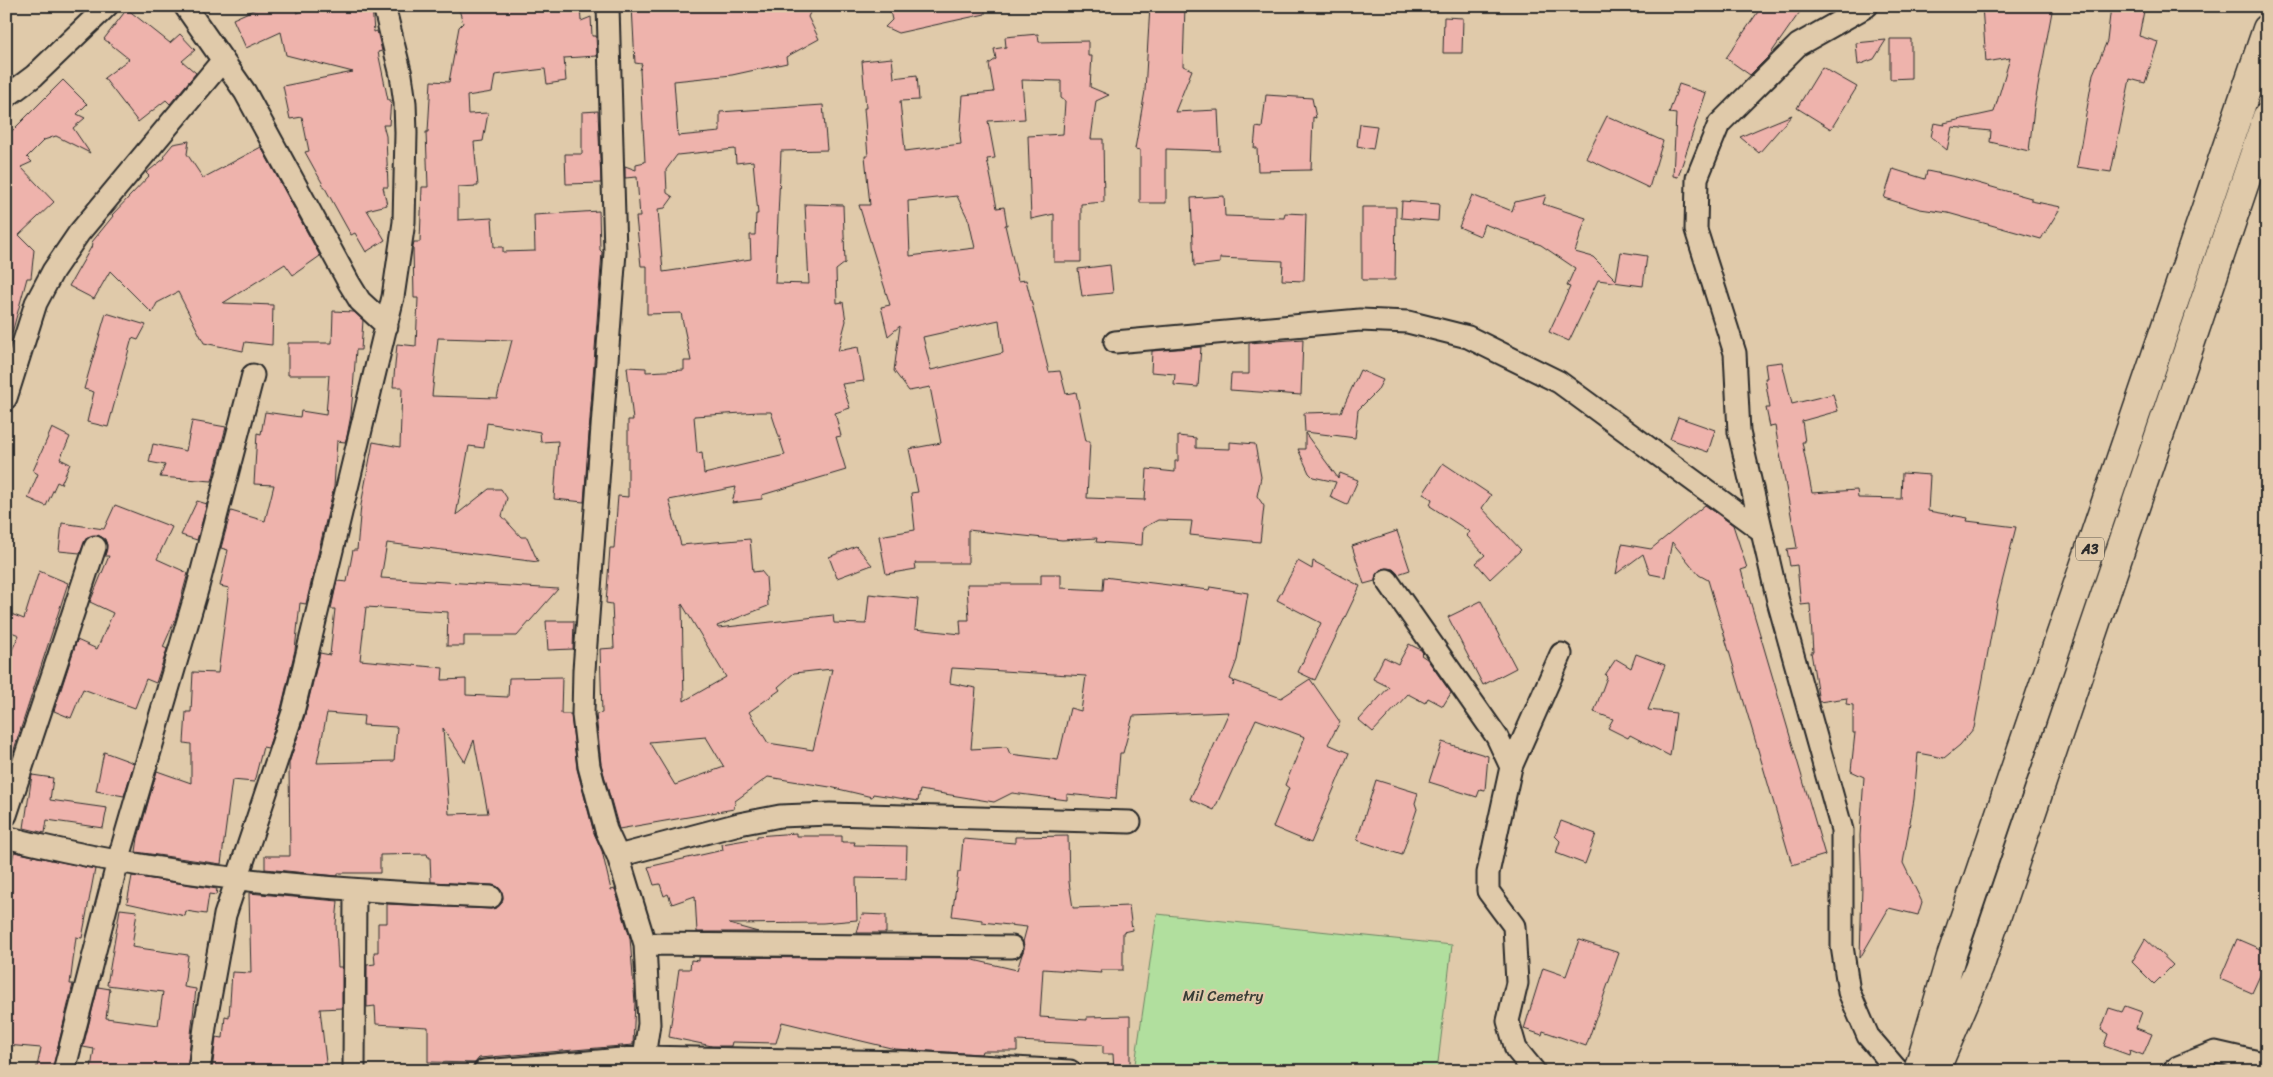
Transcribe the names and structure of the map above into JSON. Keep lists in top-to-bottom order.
{
  "streets": {
    "highway": ["A3"]
  },
  "parks": ["Mil Cemetry"]
}
